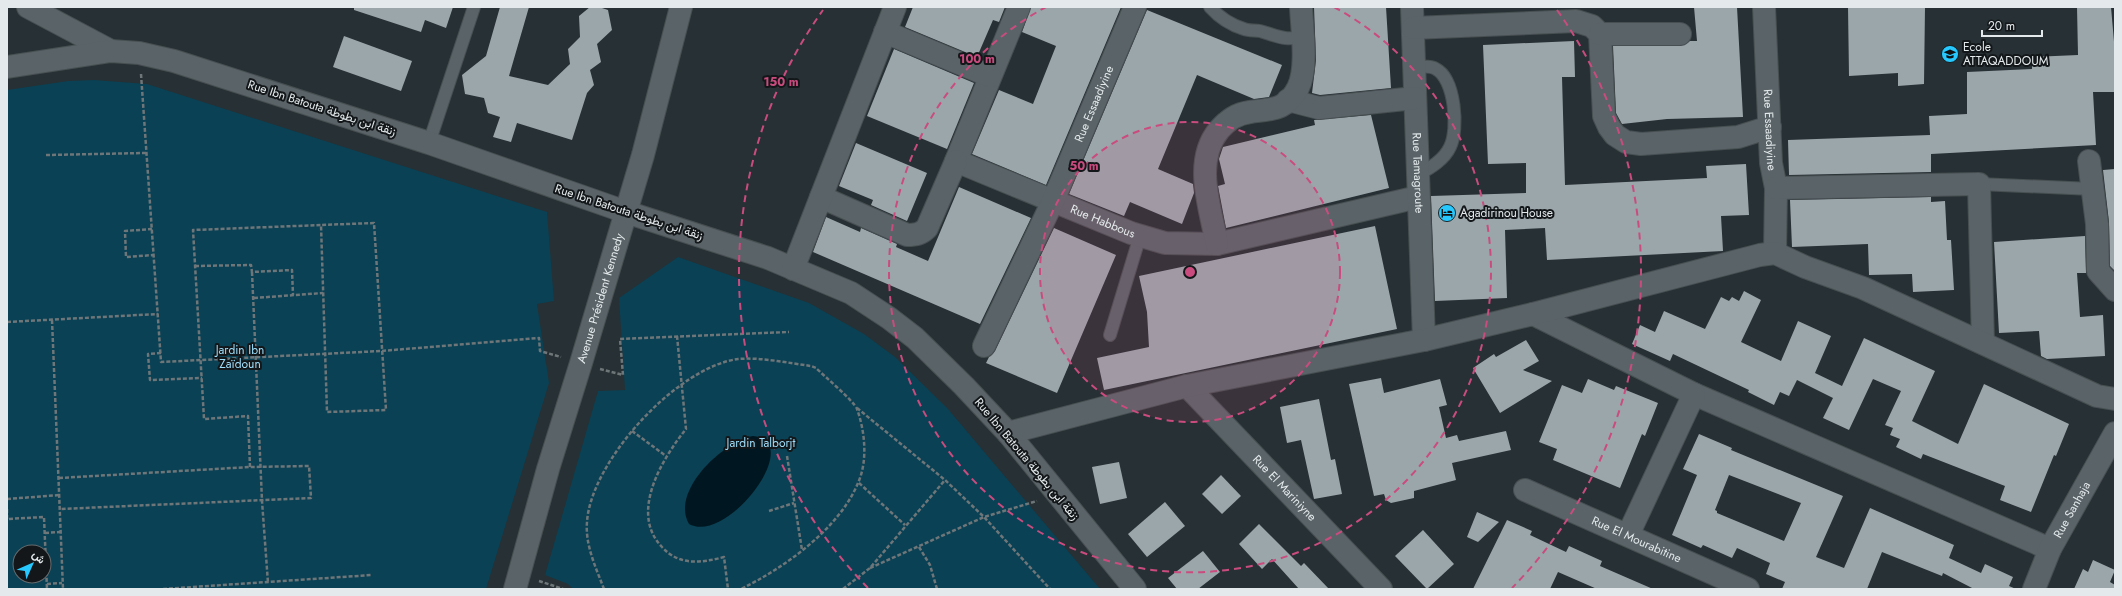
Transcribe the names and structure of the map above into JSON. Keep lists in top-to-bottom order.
{
  "streets": {
    "street": [
      "Rue Essaadiyine",
      "Rue Ibn Batouta زنقة ابن بطوطة",
      "Rue Tamagroute",
      "Rue Habbous",
      "Avenue Président Kennedy",
      "Rue El Mariniyne",
      "Rue Sanhaja",
      "Rue El Mourabitine"
    ]
  },
  "crossings": [
    ["Rue Essaadiyine", "Rue Habbous"],
    ["Rue Ibn Batouta زنقة ابن بطوطة", "Avenue Président Kennedy"],
    ["Rue Tamagroute", "Rue Habbous"]
  ],
  "parks": ["Jardin Ibn Zaïdoun", "Jardin Talborjt"],
  "places": {
    "school or university": ["Ecole ATTAQADDOUM"],
    "hotel": ["Agadirinou House"]
  },
  "scale_bar": "20 m",
  "north": "top right",
  "rings": ["100 m", "150 m", "50 m"]
}
